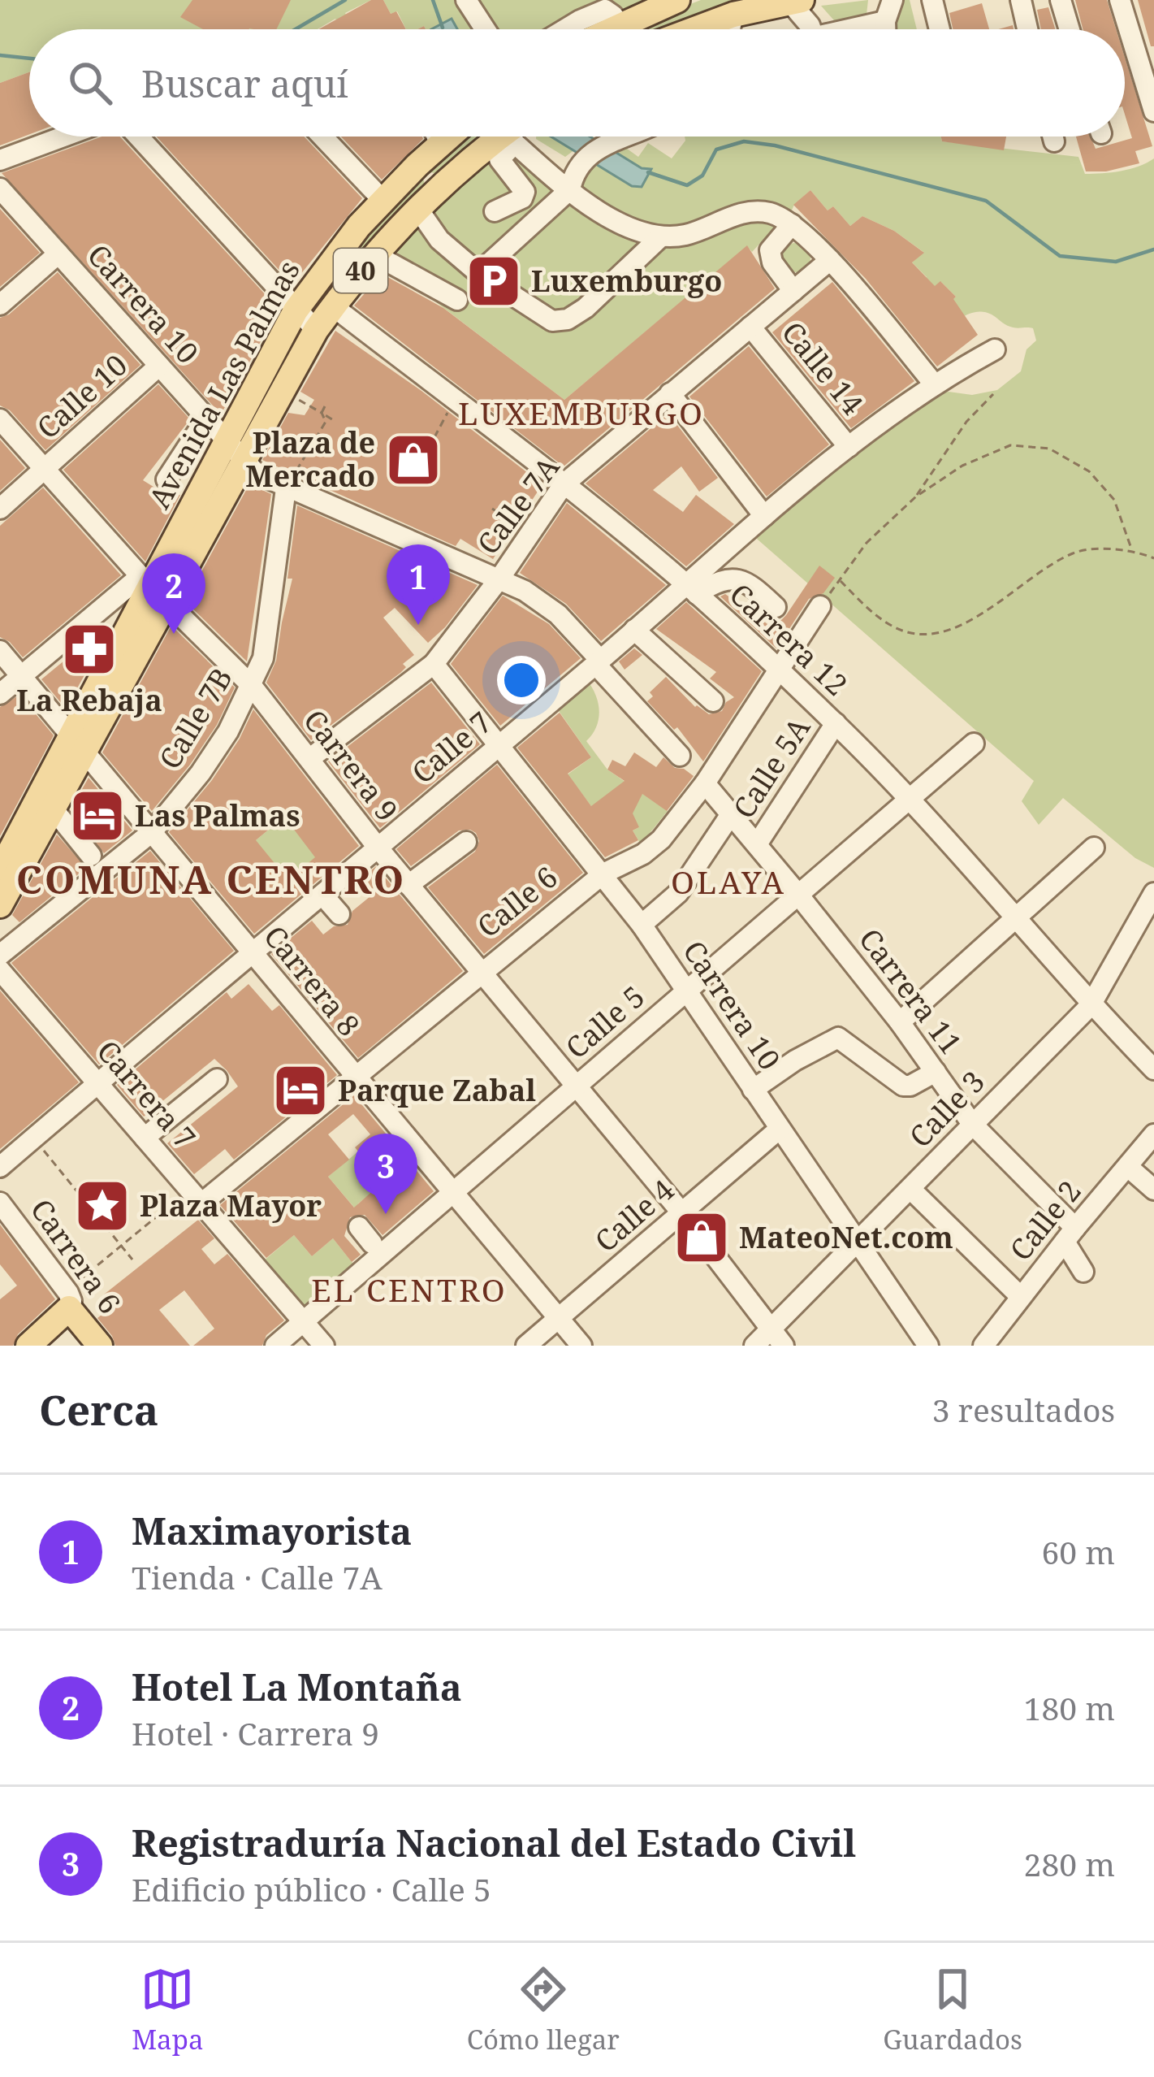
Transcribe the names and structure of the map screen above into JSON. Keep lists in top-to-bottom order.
{
  "streets": {
    "main road": ["40", "Avenida Las Palmas", "Carrera 6"],
    "street": [
      "Carrera 10",
      "Calle 14",
      "Calle 10",
      "Calle 7A",
      "Carrera 12",
      "Calle 7B",
      "Calle 7",
      "Carrera 9",
      "Calle 5A",
      "Calle 6",
      "Carrera 8",
      "Carrera 11",
      "Calle 5",
      "Carrera 7",
      "Calle 3",
      "Calle 4",
      "Calle 2"
    ]
  },
  "crossings": [
    ["Carrera 10", "Avenida Las Palmas"],
    ["Carrera 10", "Calle 10"],
    ["Carrera 10", "Calle 7A"],
    ["Carrera 10", "Calle 7"],
    ["Carrera 10", "Calle 6"],
    ["Carrera 10", "Calle 5"],
    ["Carrera 10", "Calle 3"],
    ["Carrera 10", "Calle 4"],
    ["Calle 14", "Calle 7A"],
    ["Calle 14", "Calle 7"],
    ["Avenida Las Palmas", "Carrera 12"],
    ["Avenida Las Palmas", "Carrera 9"],
    ["Avenida Las Palmas", "Carrera 8"],
    ["Calle 10", "Carrera 9"],
    ["Calle 7A", "Carrera 12"],
    ["Calle 7A", "Carrera 9"],
    ["Carrera 12", "Calle 7"],
    ["Carrera 12", "Calle 5A"],
    ["Carrera 12", "Calle 6"],
    ["Carrera 12", "Calle 5"],
    ["Carrera 12", "Calle 3"],
    ["Calle 7B", "Carrera 9"],
    ["Calle 7B", "Carrera 8"],
    ["Calle 7", "Carrera 9"],
    ["Calle 7", "Carrera 8"],
    ["Calle 7", "Carrera 7"],
    ["Carrera 9", "Calle 6"],
    ["Carrera 9", "Calle 5"],
    ["Carrera 9", "Calle 3"],
    ["Carrera 9", "Calle 4"],
    ["Calle 5A", "Carrera 11"],
    ["Calle 6", "Carrera 8"],
    ["Calle 6", "Carrera 11"],
    ["Calle 6", "Carrera 7"],
    ["Carrera 8", "Calle 5"],
    ["Carrera 8", "Calle 4"],
    ["Carrera 11", "Calle 5"],
    ["Carrera 11", "Calle 3"],
    ["Carrera 11", "Calle 2"],
    ["Calle 5", "Carrera 7"]
  ],
  "districts": [
    "LUXEMBURGO",
    "COMUNA CENTRO",
    "OLAYA",
    "EL CENTRO"
  ],
  "places": {
    "parking": ["Luxemburgo"],
    "shop": ["Plaza de Mercado", "MateoNet.com"],
    "pharmacy": ["La Rebaja"],
    "hotel": ["Las Palmas", "Parque Zabal"],
    "place": ["Plaza Mayor"]
  },
  "page": {
    "search": "Buscar aquí",
    "pins": ["1", "2", "3"],
    "heading": ["Cerca", "3 resultados"],
    "list": [
      {
        "mark": "1",
        "name": "Maximayorista",
        "note": "Tienda · Calle 7A",
        "value": "60 m"
      },
      {
        "mark": "2",
        "name": "Hotel La Montaña",
        "note": "Hotel · Carrera 9",
        "value": "180 m"
      },
      {
        "mark": "3",
        "name": "Registraduría Nacional del Estado Civil",
        "note": "Edificio público · Calle 5",
        "value": "280 m"
      }
    ],
    "nav": ["Mapa", "Cómo llegar", "Guardados"]
  }
}
